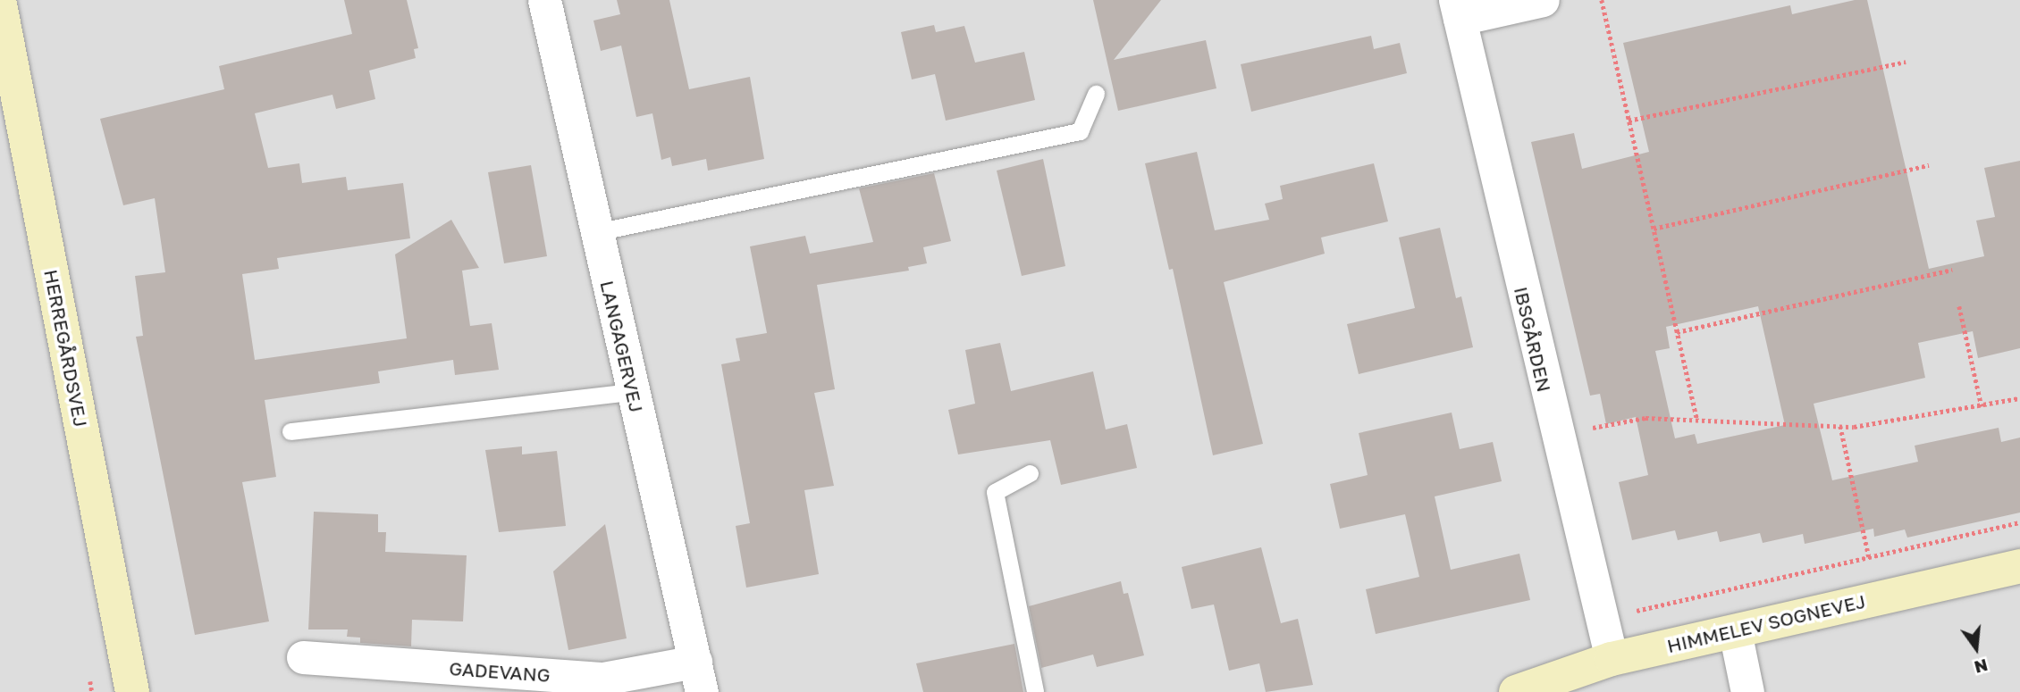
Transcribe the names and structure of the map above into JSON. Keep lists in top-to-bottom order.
{
  "streets": {
    "street": [
      "IBSGÅRDEN",
      "LANGAGERVEJ",
      "HERREGÅRDSVEJ",
      "HIMMELEV SOGNEVEJ",
      "GADEVANG"
    ]
  },
  "crossings": [
    ["IBSGÅRDEN", "HIMMELEV SOGNEVEJ"],
    ["LANGAGERVEJ", "GADEVANG"]
  ],
  "north": "bottom"
}
